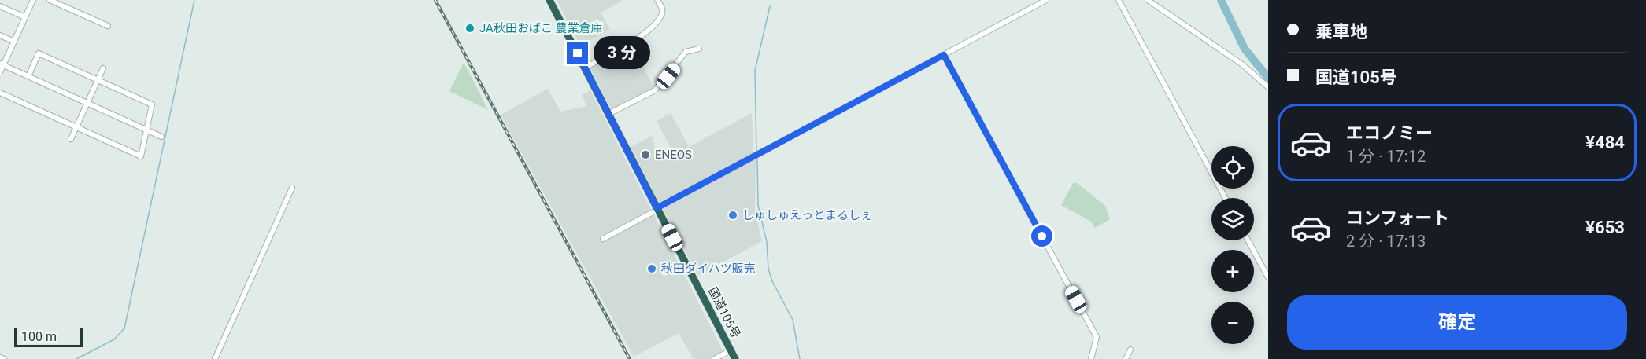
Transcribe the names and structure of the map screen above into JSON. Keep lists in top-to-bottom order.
{
  "streets": {
    "highway": ["国道105号"]
  },
  "places": [
    "JA秋田おばこ 農業倉庫",
    "ENEOS",
    "しゅしゅえっとまるしぇ",
    "秋田ダイハツ販売"
  ],
  "scale_bar": "100 m",
  "page": {
    "banner": ["乗車地", "国道105号"],
    "bubble": "3 分",
    "list": [
      {
        "name": "エコノミー",
        "note": "1 分 · 17:12",
        "value": "¥484"
      },
      {
        "name": "コンフォート",
        "note": "2 分 · 17:13",
        "value": "¥653"
      }
    ],
    "map_buttons": ["+", "−"],
    "buttons": "確定",
    "scale": "100 m"
  }
}
